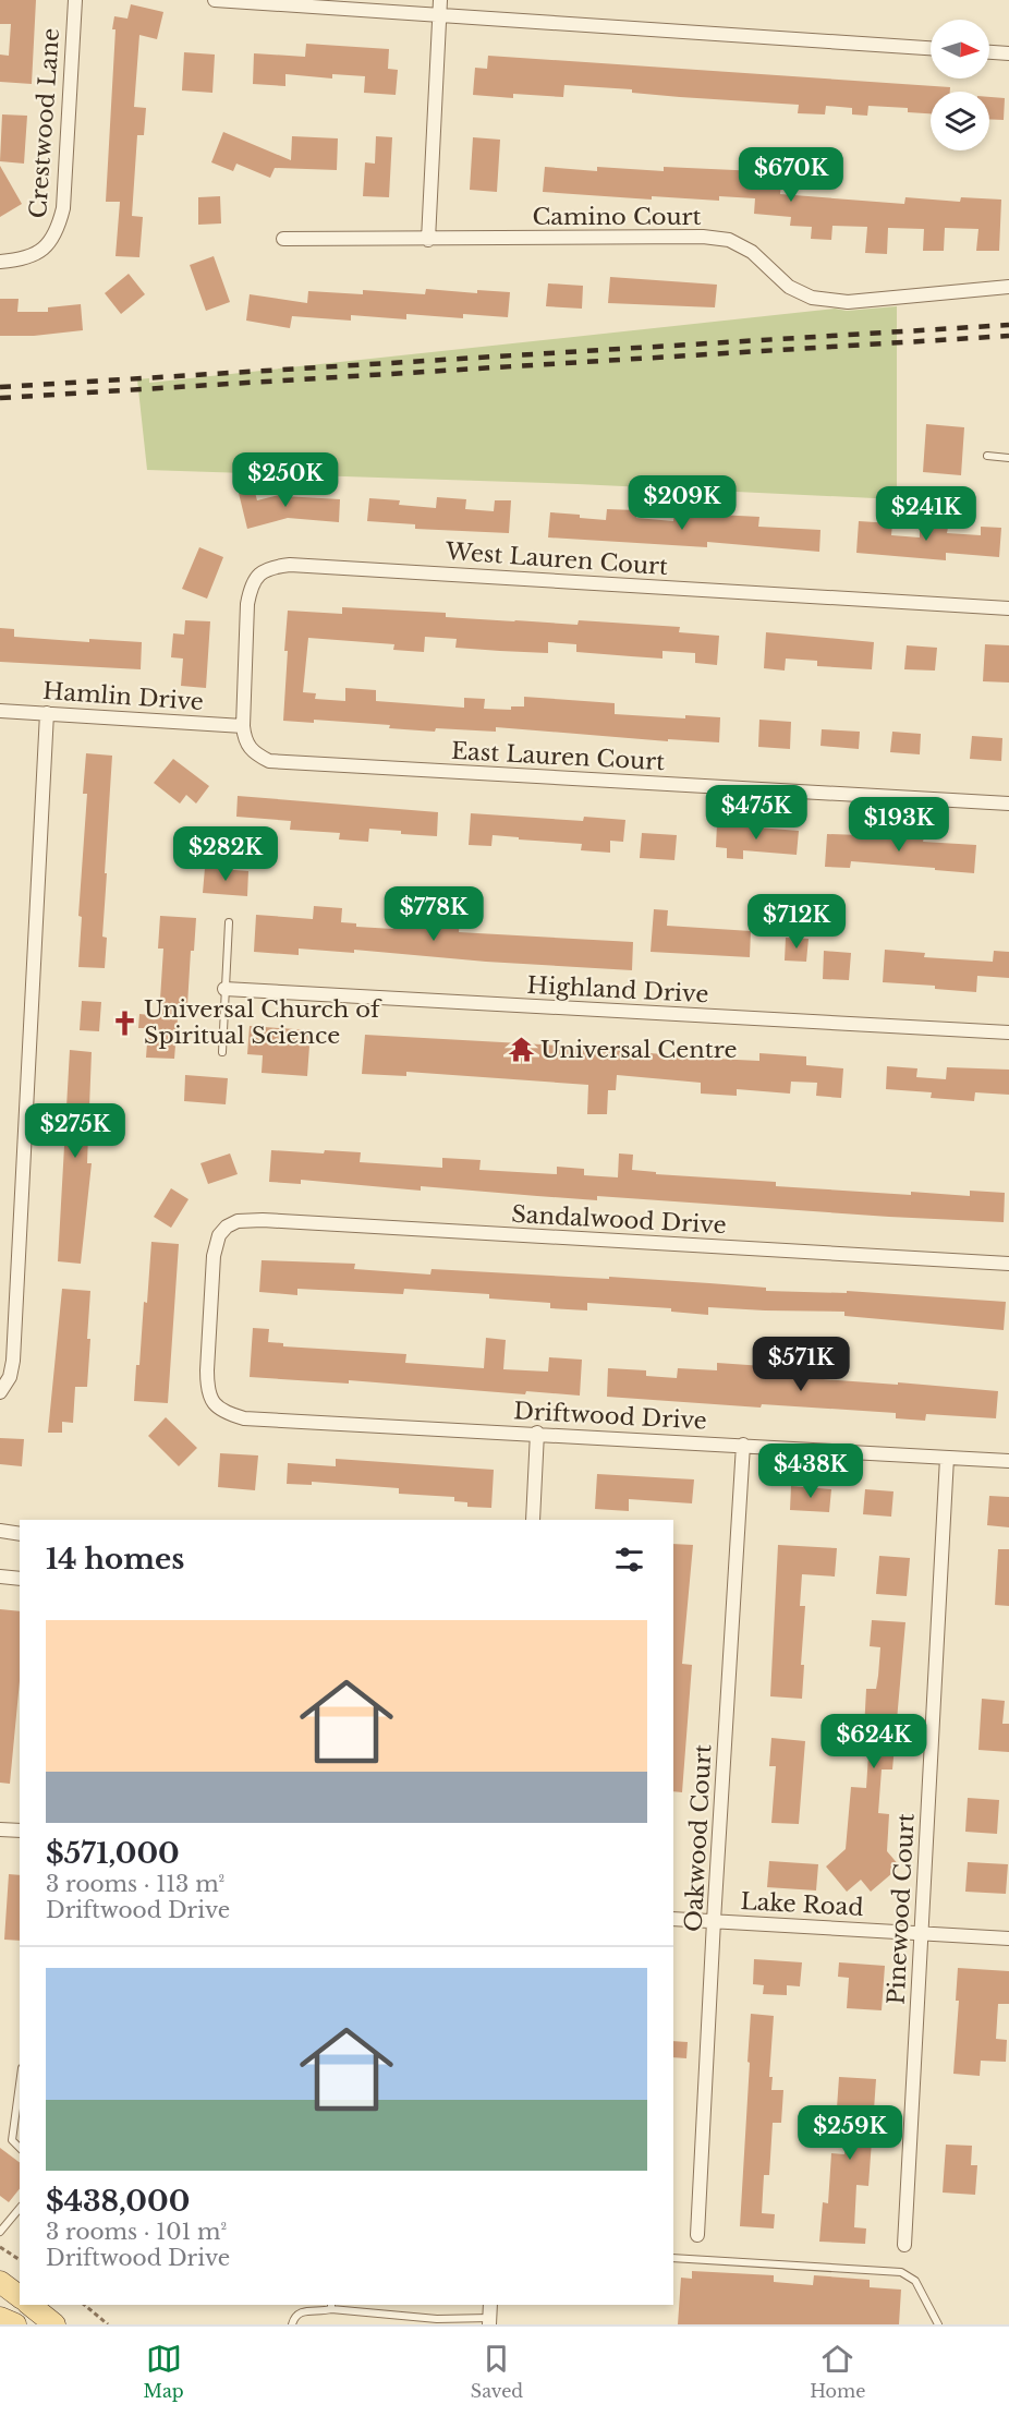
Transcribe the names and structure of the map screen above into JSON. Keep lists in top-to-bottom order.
{
  "streets": {
    "street": [
      "Crestwood Lane",
      "Camino Court",
      "West Lauren Court",
      "Hamlin Drive",
      "East Lauren Court",
      "Highland Drive",
      "Sandalwood Drive",
      "Driftwood Drive",
      "Oakwood Court",
      "Lake Road",
      "Pinewood Court"
    ]
  },
  "crossings": [
    ["West Lauren Court", "Hamlin Drive"],
    ["West Lauren Court", "East Lauren Court"],
    ["Hamlin Drive", "East Lauren Court"],
    ["Sandalwood Drive", "Driftwood Drive"],
    ["Driftwood Drive", "Oakwood Court"],
    ["Driftwood Drive", "Pinewood Court"],
    ["Oakwood Court", "Lake Road"],
    ["Lake Road", "Pinewood Court"]
  ],
  "places": {
    "church": ["Universal Church of Spiritual Science"],
    "temple": ["Universal Centre"]
  },
  "north": "right",
  "page": {
    "price": [
      "$670K",
      "$250K",
      "$209K",
      "$241K",
      "$475K",
      "$193K",
      "$282K",
      "$778K",
      "$712K",
      "$275K",
      "$571K",
      "$438K",
      "$624K",
      "$259K"
    ],
    "heading": "14 homes",
    "list": [
      {
        "name": "$571,000",
        "note": "3 rooms · 113 m² · Driftwood Drive"
      },
      {
        "name": "$438,000",
        "note": "3 rooms · 101 m² · Driftwood Drive"
      }
    ],
    "tabs": ["Map", "Saved", "Home"]
  }
}
